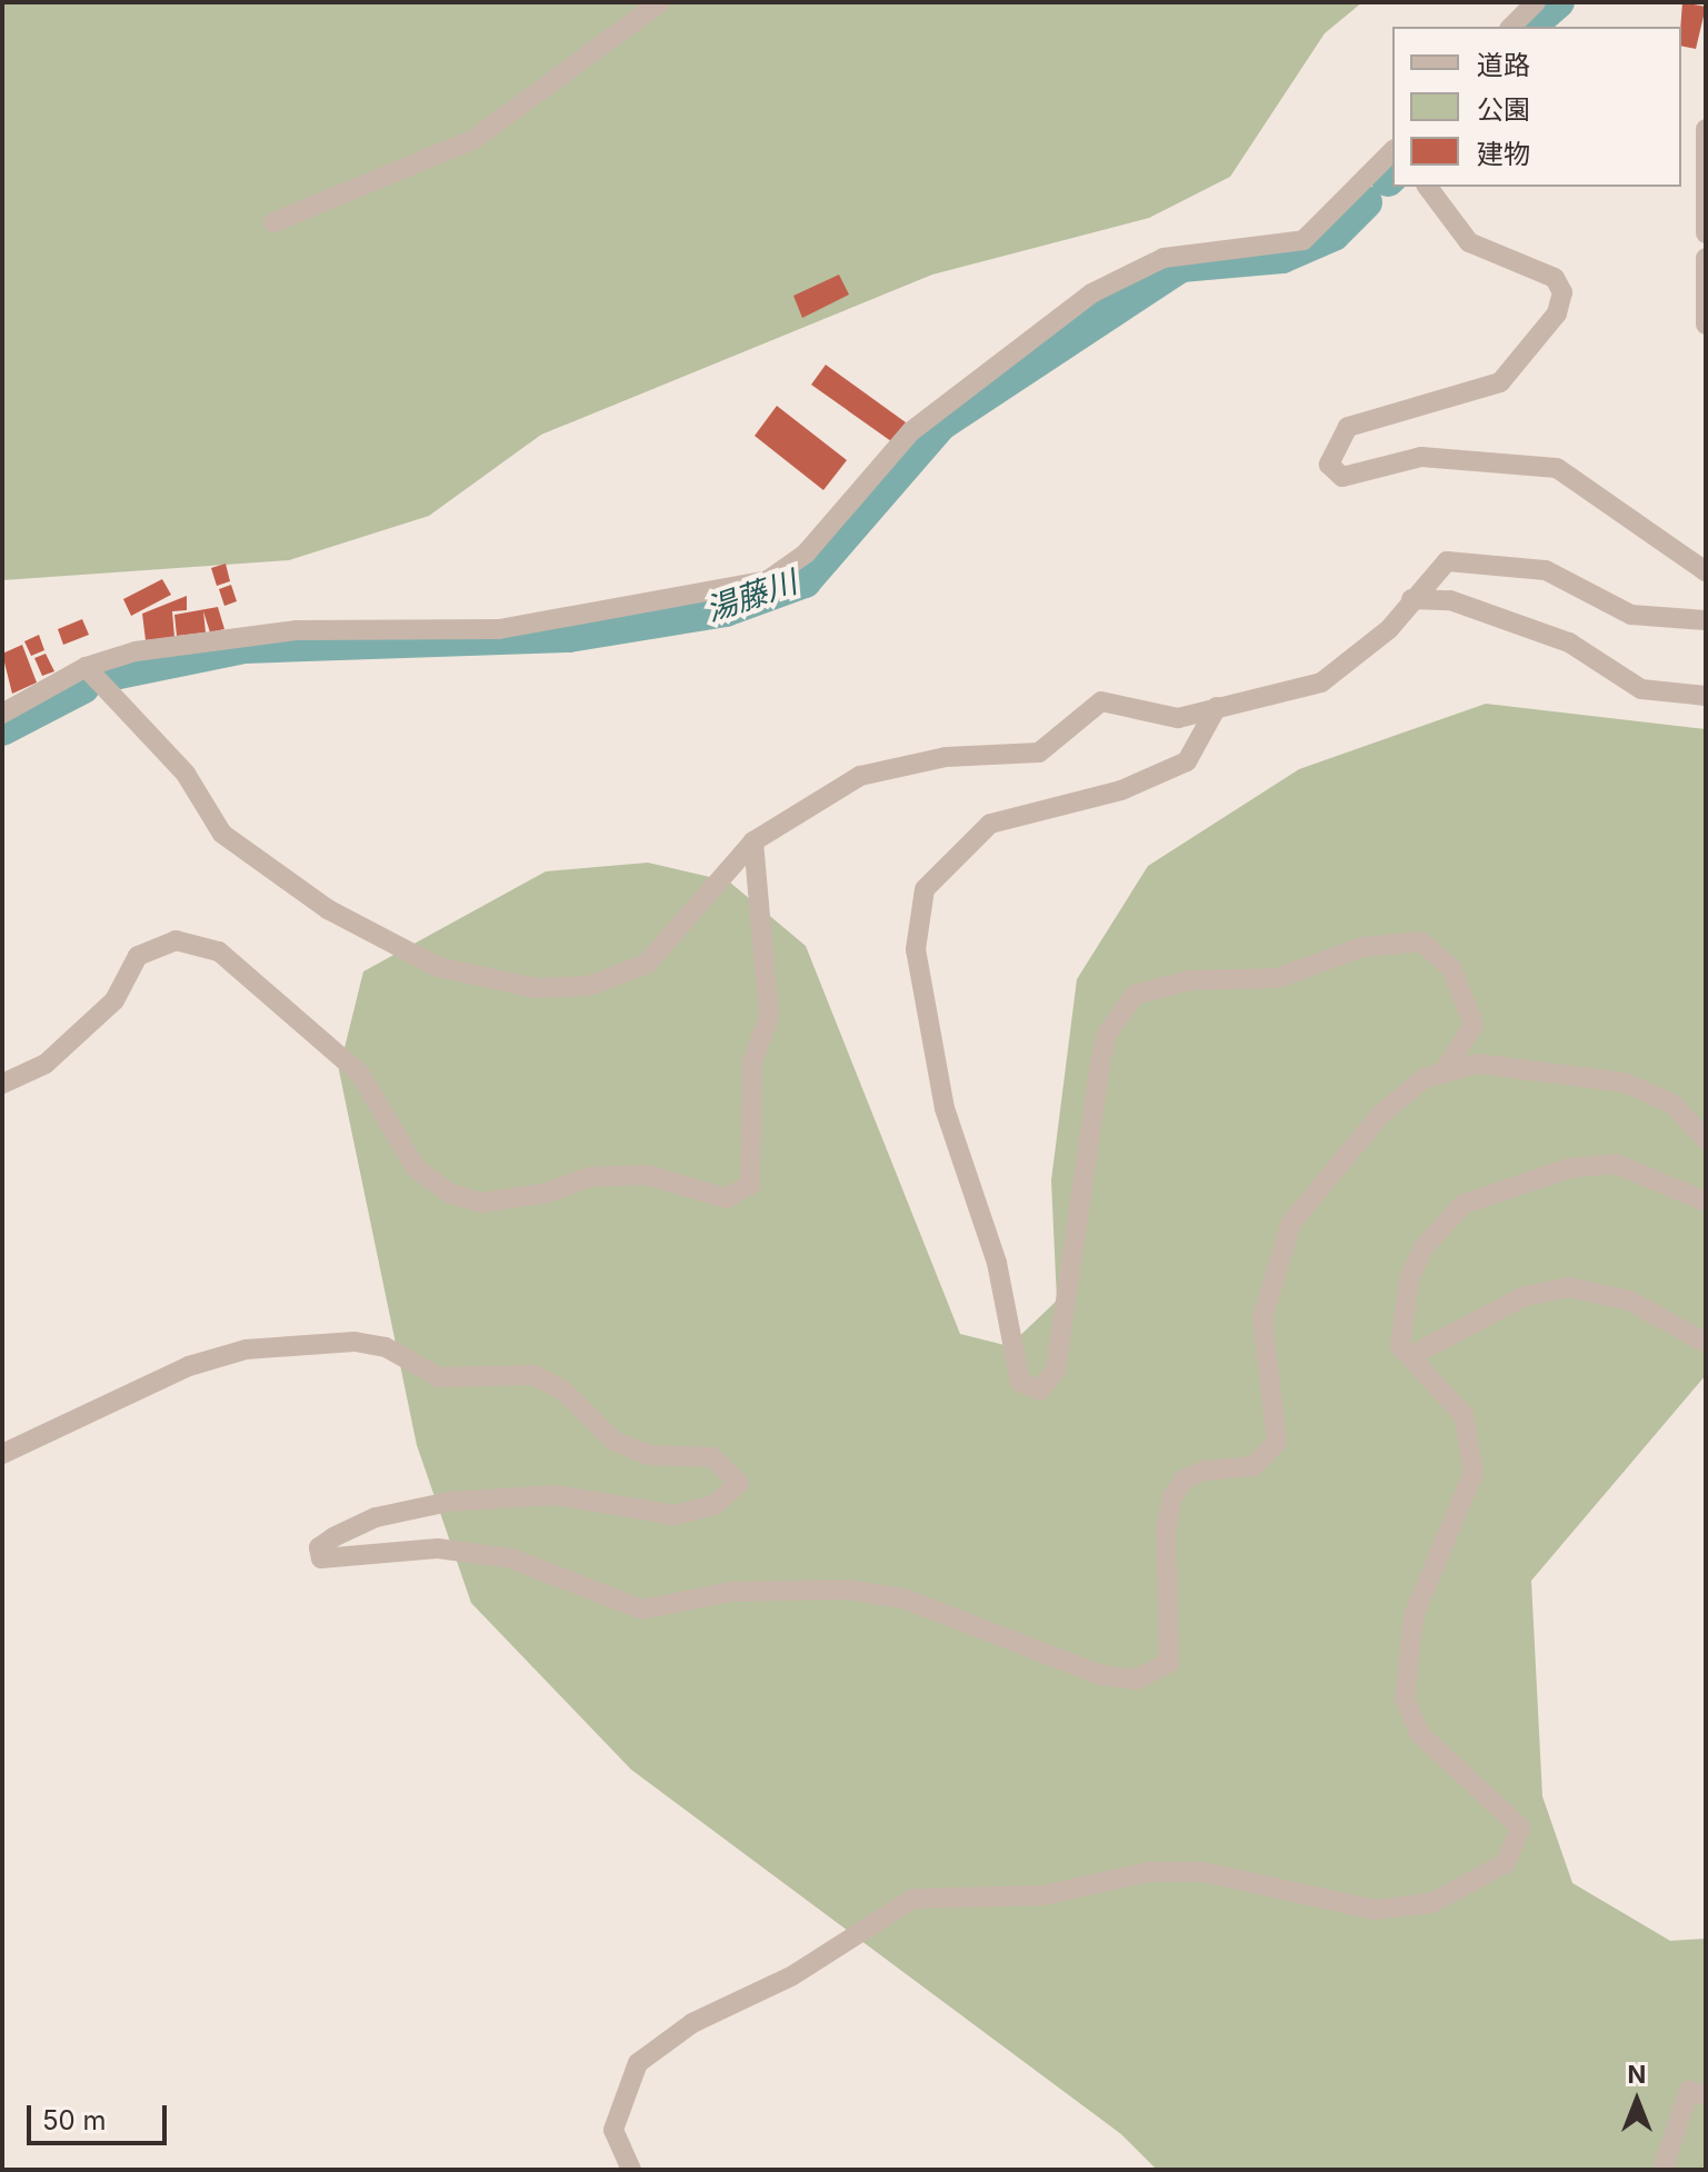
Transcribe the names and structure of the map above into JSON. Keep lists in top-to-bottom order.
{
  "water": ["湯藤川"],
  "legend": ["道路", "公園", "建物"],
  "scale_bar": "50 m",
  "north": "top"
}
